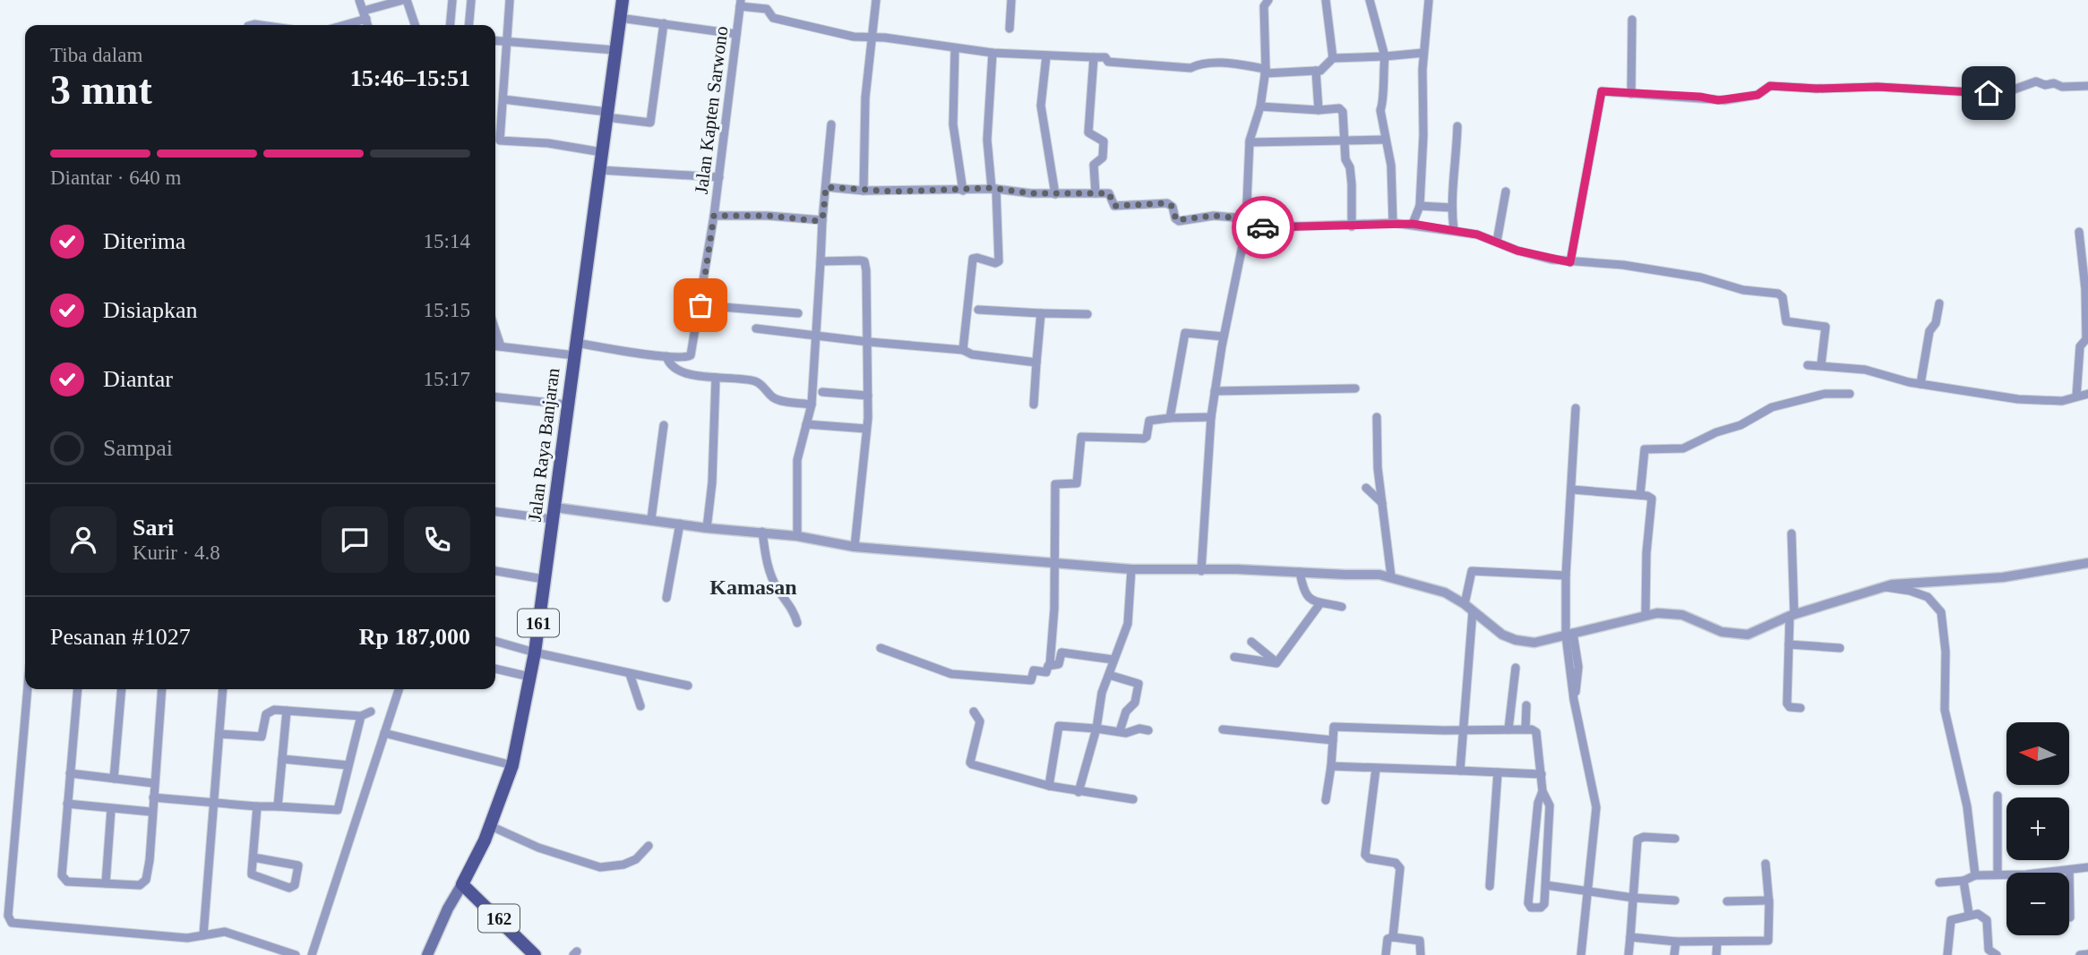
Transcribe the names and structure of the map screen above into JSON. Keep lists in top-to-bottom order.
{
  "streets": {
    "main road": ["Jalan Raya Banjaran", "161", "162"],
    "street": ["Jalan Kapten Sarwono"]
  },
  "crossings": [
    ["Jalan Raya Banjaran", "161"],
    ["Jalan Raya Banjaran", "162"],
    ["161", "162"]
  ],
  "districts": ["Kamasan"],
  "north": "left",
  "page": {
    "heading": ["3 mnt", "Tiba dalam", "15:46–15:51"],
    "panel": [
      "Sari",
      "Kurir · 4.8",
      "Pesanan #1027",
      "Rp 187,000"
    ],
    "bar": "Diantar · 640 m",
    "list": [
      ["Diterima", "15:14"],
      ["Disiapkan", "15:15"],
      ["Diantar", "15:17"],
      "Sampai"
    ],
    "map_buttons": ["+", "−"]
  }
}
